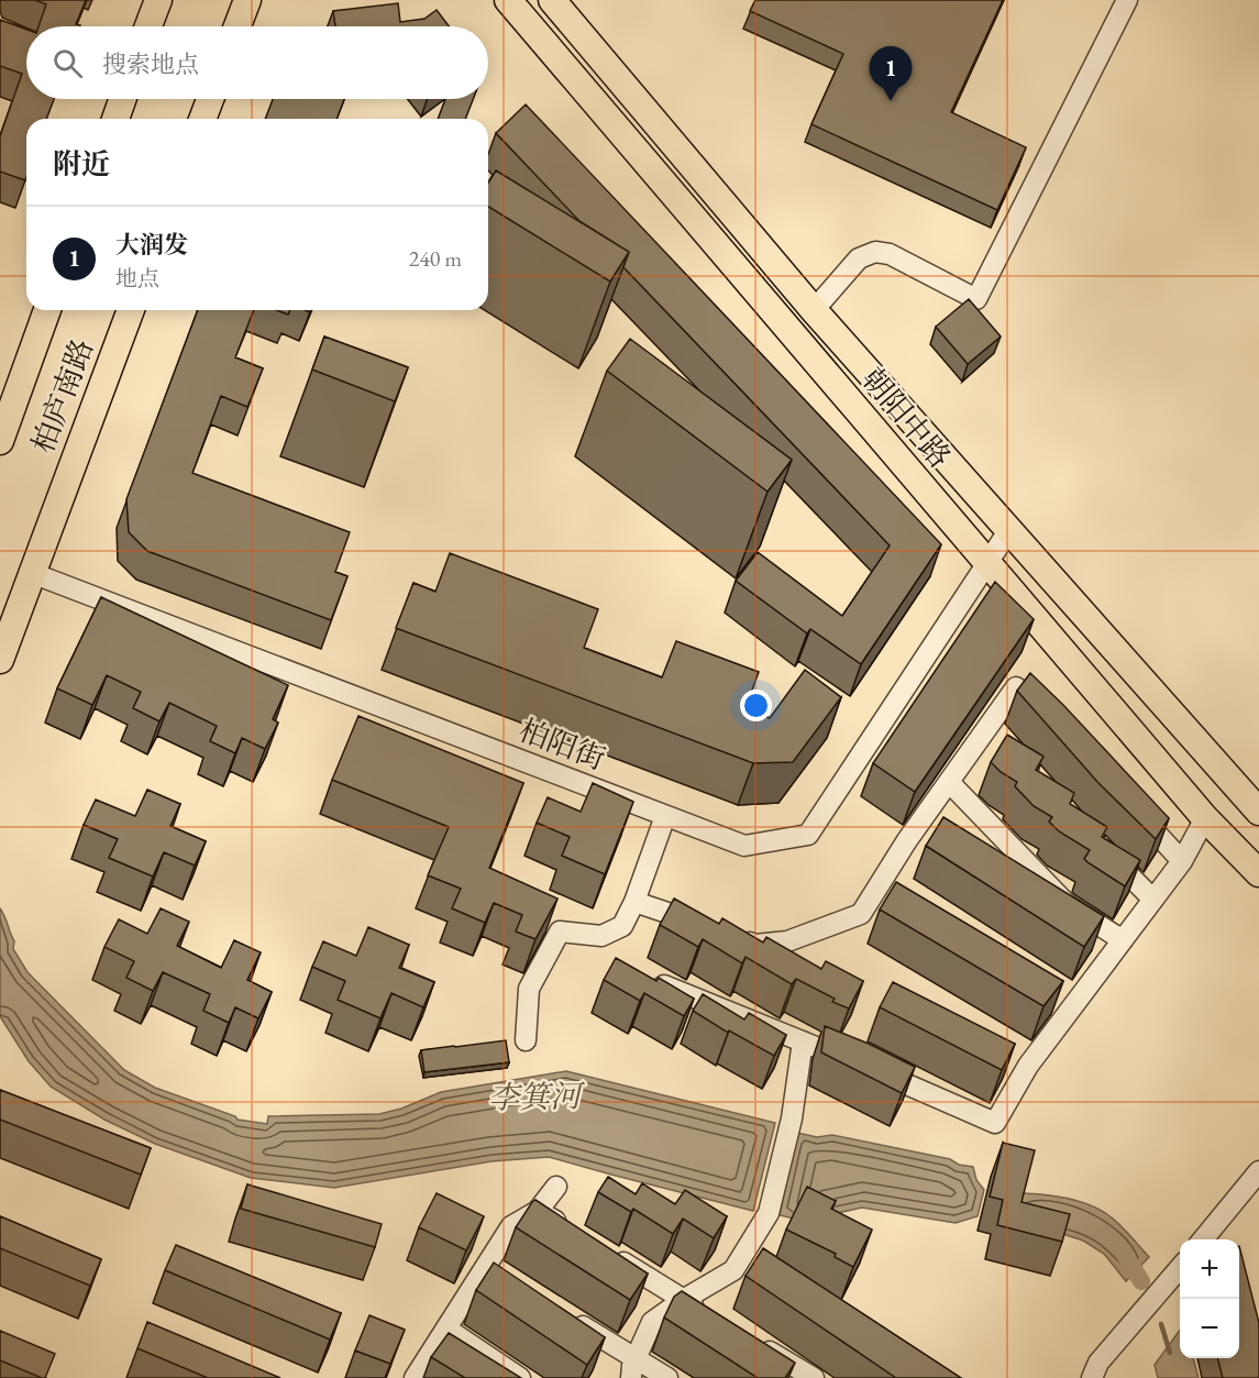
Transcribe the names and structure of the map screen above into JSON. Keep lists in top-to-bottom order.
{
  "streets": {
    "main road": ["柏庐南路", "朝阳中路"],
    "street": ["柏阳街"]
  },
  "crossings": [
    ["柏庐南路", "柏阳街"],
    ["朝阳中路", "柏阳街"]
  ],
  "water": ["李箕河"],
  "page": {
    "search": "搜索地点",
    "pins": "1",
    "heading": "附近",
    "list": [
      {
        "mark": "1",
        "name": "大润发",
        "note": "地点",
        "value": "240 m"
      }
    ],
    "map_buttons": ["+", "−"]
  }
}
